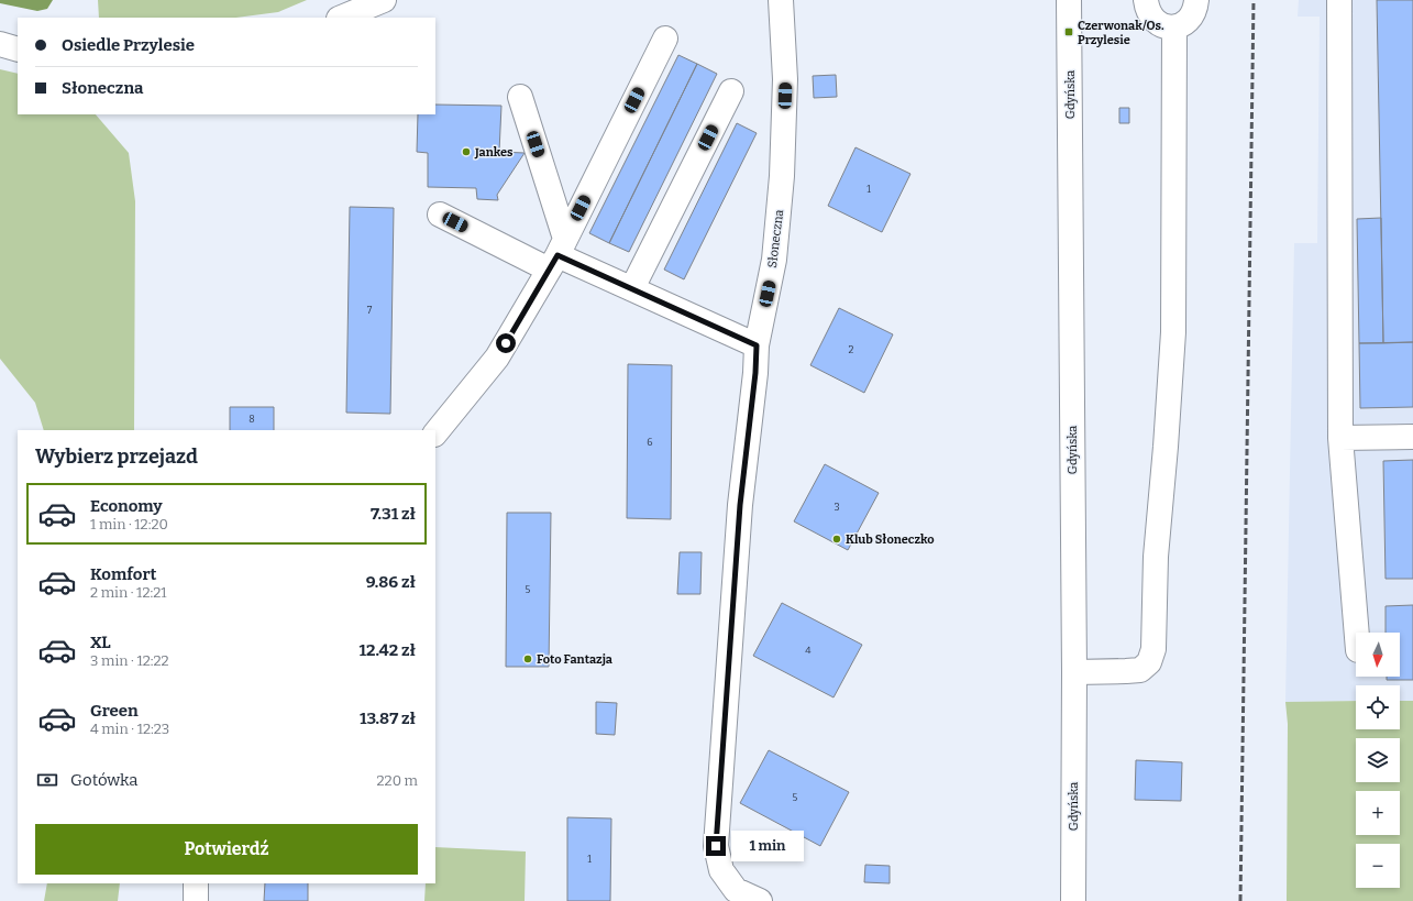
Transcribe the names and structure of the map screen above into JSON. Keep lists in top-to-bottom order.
{
  "streets": {
    "street": ["Gdyńska", "Słoneczna"]
  },
  "places": {
    "transit": ["Czerwonak/Os. Przylesie"],
    "other": ["Jankes", "Klub Słoneczko", "Foto Fantazja"]
  },
  "house_numbers": [
    "1",
    "7",
    "2",
    "8",
    "6",
    "3",
    "5",
    "4",
    "5",
    "1"
  ],
  "north": "bottom",
  "page": {
    "banner": ["Osiedle Przylesie", "Słoneczna"],
    "heading": "Wybierz przejazd",
    "list": [
      {
        "name": "Economy",
        "note": "1 min · 12:20",
        "value": "7.31 zł"
      },
      {
        "name": "Komfort",
        "note": "2 min · 12:21",
        "value": "9.86 zł"
      },
      {
        "name": "XL",
        "note": "3 min · 12:22",
        "value": "12.42 zł"
      },
      {
        "name": "Green",
        "note": "4 min · 12:23",
        "value": "13.87 zł"
      }
    ],
    "map_buttons": ["+", "−"],
    "pay": ["Gotówka", "220 m"],
    "buttons": "Potwierdź",
    "bubble": "1 min"
  }
}
